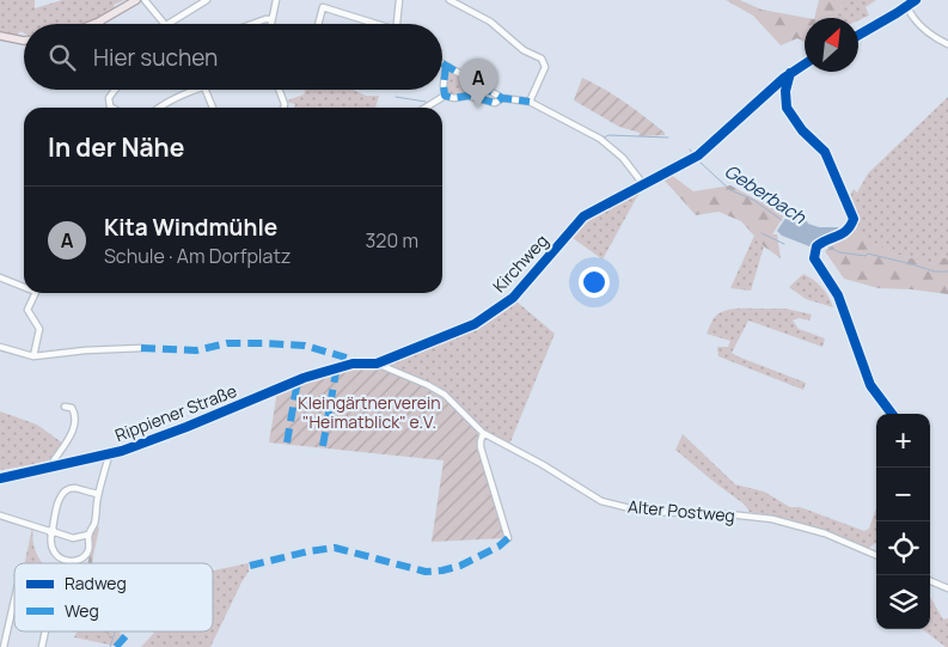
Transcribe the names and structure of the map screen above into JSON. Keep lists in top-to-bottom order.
{
  "streets": {
    "street": ["Kirchweg", "Rippiener Straße", "Alter Postweg"]
  },
  "crossings": [
    ["Kirchweg", "Rippiener Straße"],
    ["Kirchweg", "Alter Postweg"],
    ["Rippiener Straße", "Alter Postweg"]
  ],
  "water": ["Geberbach"],
  "parks": ["Kleingärtnerverein \"Heimatblick\" e.V."],
  "legend": ["Radweg", "Weg"],
  "north": "top right",
  "page": {
    "search": "Hier suchen",
    "pins": "A",
    "heading": "In der Nähe",
    "list": [
      {
        "mark": "A",
        "name": "Kita Windmühle",
        "note": "Schule · Am Dorfplatz",
        "value": "320 m"
      }
    ],
    "map_buttons": ["+", "−"]
  }
}
